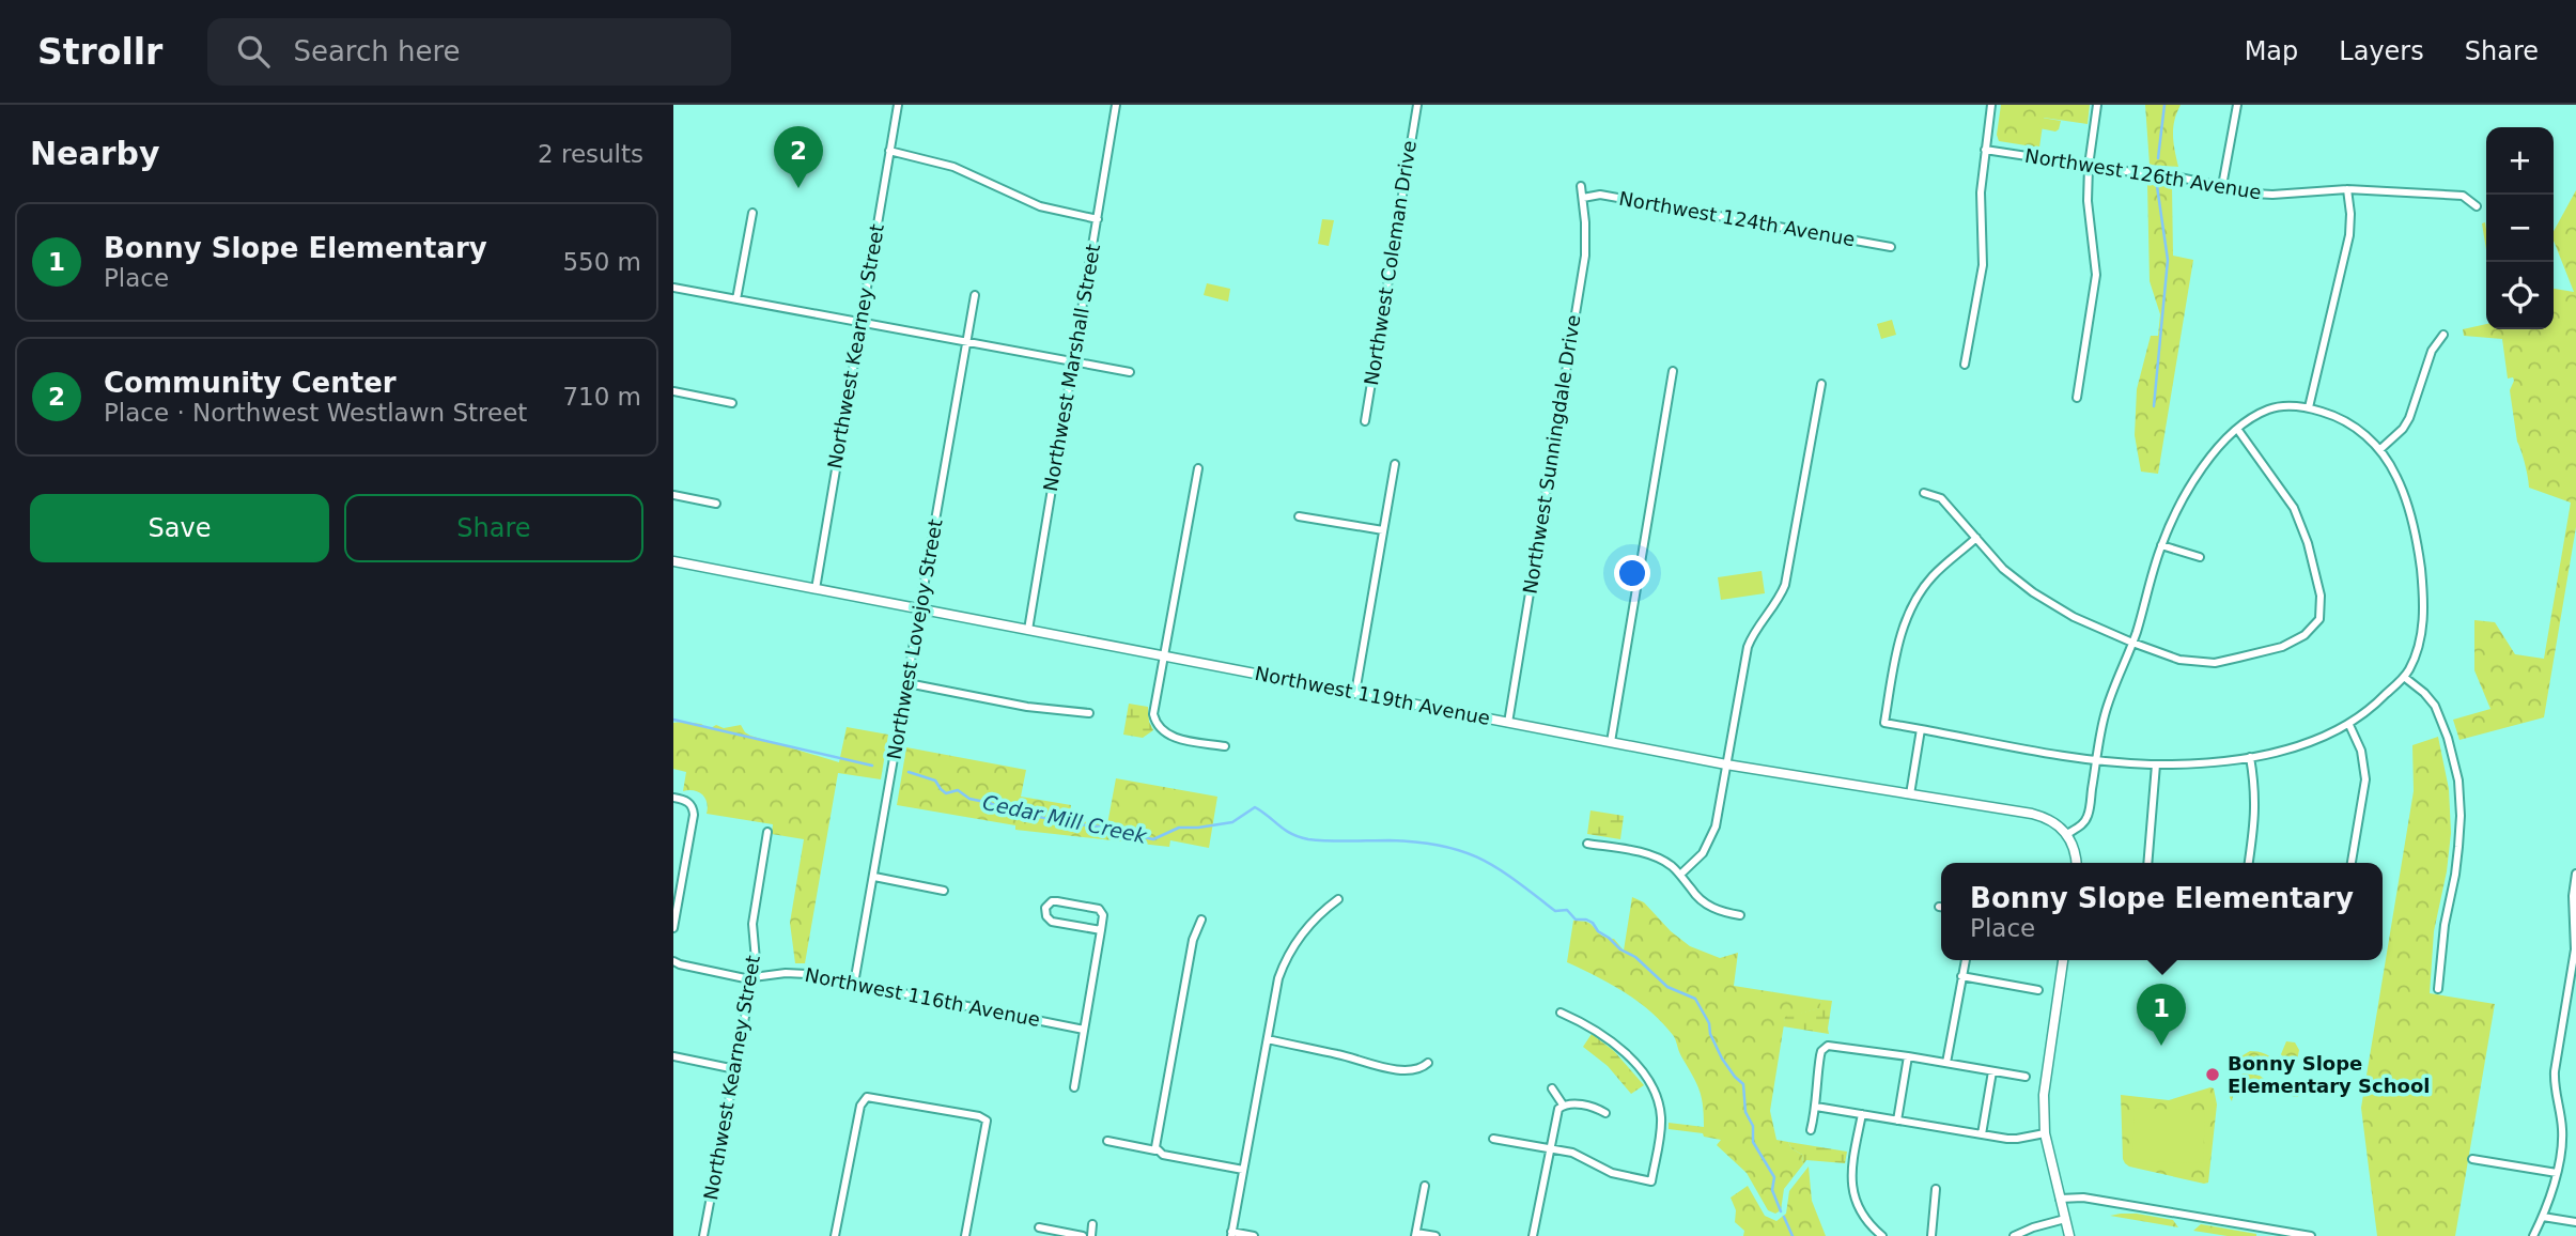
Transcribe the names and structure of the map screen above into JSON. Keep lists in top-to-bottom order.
{
  "streets": {
    "street": [
      "Northwest 126th Avenue",
      "Northwest 124th Avenue",
      "Northwest Coleman Drive",
      "Northwest Kearney Street",
      "Northwest Marshall Street",
      "Northwest Sunningdale Drive",
      "Northwest Lovejoy Street",
      "Northwest 119th Avenue",
      "Northwest 116th Avenue"
    ]
  },
  "crossings": [
    ["Northwest 124th Avenue", "Northwest Sunningdale Drive"],
    ["Northwest Kearney Street", "Northwest 119th Avenue"],
    ["Northwest Kearney Street", "Northwest 116th Avenue"],
    ["Northwest Marshall Street", "Northwest 119th Avenue"],
    ["Northwest Sunningdale Drive", "Northwest 119th Avenue"],
    ["Northwest Lovejoy Street", "Northwest 119th Avenue"],
    ["Northwest Lovejoy Street", "Northwest 116th Avenue"]
  ],
  "water": ["Cedar Mill Creek"],
  "places": ["Bonny Slope Elementary School"],
  "page": {
    "header": "Strollr",
    "search": "Search here",
    "nav": ["Map", "Layers", "Share"],
    "heading": ["Nearby", "2 results"],
    "pins": ["2", "1"],
    "map_buttons": ["+", "−"],
    "list": [
      {
        "mark": "1",
        "name": "Bonny Slope Elementary",
        "note": "Place",
        "value": "550 m"
      },
      {
        "mark": "2",
        "name": "Community Center",
        "note": "Place · Northwest Westlawn Street",
        "value": "710 m"
      }
    ],
    "buttons": ["Save", "Share"],
    "popup": ["Bonny Slope Elementary", "Place"]
  }
}
